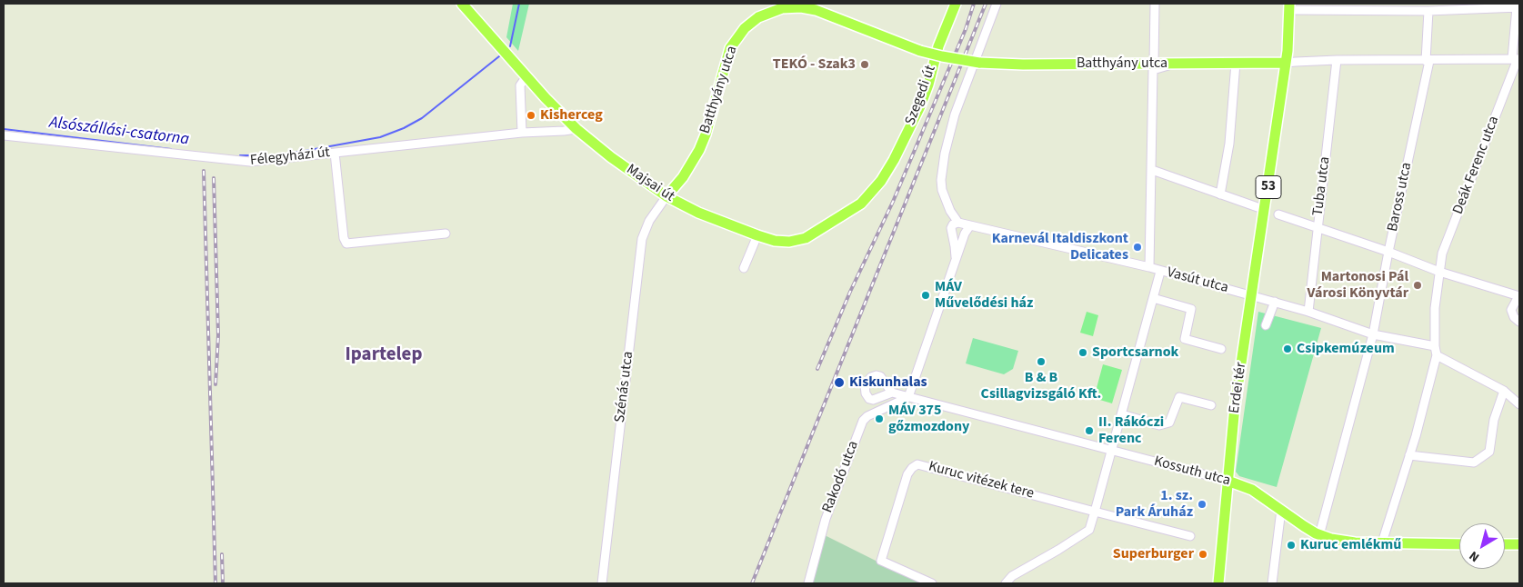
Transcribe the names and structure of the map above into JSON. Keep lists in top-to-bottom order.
{
  "streets": {
    "main road": [
      "Batthyány utca",
      "Szegedi út",
      "Majsai út",
      "53",
      "Erdei tér",
      "Kossuth utca"
    ],
    "street": [
      "Félegyházi út",
      "Deák Ferenc utca",
      "Tuba utca",
      "Baross utca",
      "Vasút utca",
      "Szénás utca",
      "Rakodó utca",
      "Kuruc vitézek tere"
    ]
  },
  "crossings": [
    ["Batthyány utca", "Deák Ferenc utca"],
    ["Batthyány utca", "Majsai út"],
    ["Batthyány utca", "Tuba utca"],
    ["Batthyány utca", "53"],
    ["Batthyány utca", "Baross utca"],
    ["Batthyány utca", "Szénás utca"],
    ["Szegedi út", "Majsai út"],
    ["Félegyházi út", "Majsai út"],
    ["Deák Ferenc utca", "Vasút utca"],
    ["Majsai út", "Szénás utca"],
    ["Tuba utca", "Vasút utca"],
    ["53", "Vasút utca"],
    ["53", "Erdei tér"],
    ["53", "Kossuth utca"],
    ["Baross utca", "Vasút utca"],
    ["Baross utca", "Kossuth utca"],
    ["Vasút utca", "Erdei tér"],
    ["Erdei tér", "Kossuth utca"],
    ["Kossuth utca", "Rakodó utca"]
  ],
  "districts": ["Ipartelep"],
  "water": ["Alsószállási-csatorna"],
  "places": [
    "TEKÓ - Szak3",
    "Kisherceg",
    "Karnevál Italdiszkont Delicates",
    "Martonosi Pál Városi Könyvtár",
    "MÁV Művelődési ház",
    "Csipkemúzeum",
    "Sportcsarnok",
    "B & B Csillagvizsgáló Kft.",
    "Kiskunhalas",
    "MÁV 375 gőzmozdony",
    "II. Rákóczi Ferenc",
    "1. sz. Park Áruház",
    "Kuruc emlékmű",
    "Superburger"
  ],
  "north": "bottom left"
}
